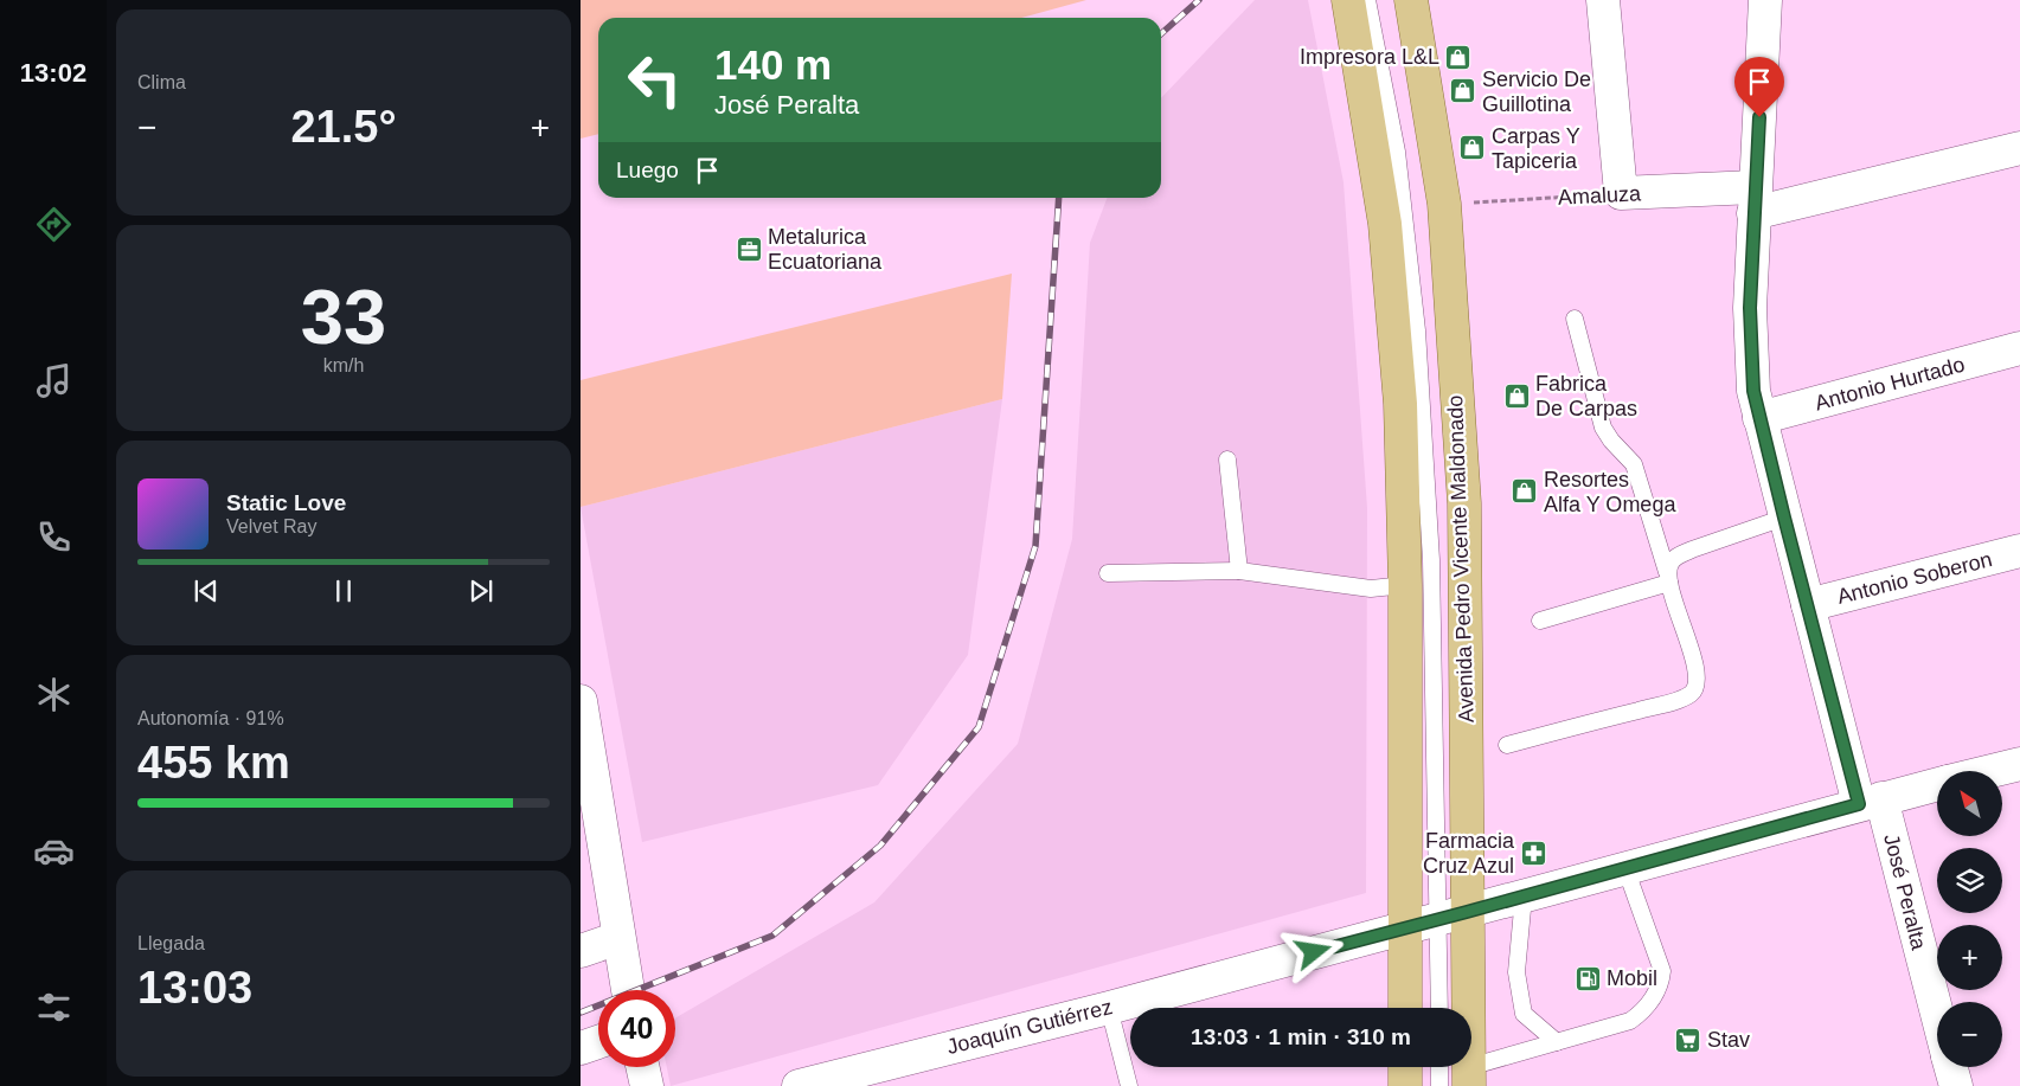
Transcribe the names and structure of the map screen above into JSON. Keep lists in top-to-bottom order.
{
  "streets": {
    "main road": ["Avenida Pedro Vicente Maldonado"],
    "street": [
      "Amaluza",
      "Antonio Hurtado",
      "Antonio Soberon",
      "José Peralta",
      "Joaquín Gutiérrez"
    ]
  },
  "crossings": [
    ["Amaluza", "Avenida Pedro Vicente Maldonado"],
    ["Amaluza", "José Peralta"],
    ["Antonio Hurtado", "José Peralta"],
    ["Avenida Pedro Vicente Maldonado", "Joaquín Gutiérrez"],
    ["Antonio Soberon", "José Peralta"],
    ["José Peralta", "Joaquín Gutiérrez"]
  ],
  "places": {
    "shop": [
      "Impresora L&L",
      "Servicio De Guillotina",
      "Carpas Y Tapiceria",
      "Fabrica De Carpas",
      "Resortes Alfa Y Omega"
    ],
    "office": ["Metalurica Ecuatoriana"],
    "pharmacy": ["Farmacia Cruz Azul"],
    "fuel station": ["Mobil"],
    "supermarket": ["Stav"]
  },
  "north": "top left",
  "page": {
    "tabs": "13:02",
    "tile": [
      "Clima",
      ["33", "km/h"],
      ["Autonomía · 91%", "455 km"],
      ["Llegada", "13:03"]
    ],
    "turn": ["140 m", "José Peralta"],
    "heat": ["−", "21.5°", "+"],
    "then": "Luego",
    "song": ["Static Love", "Velvet Ray"],
    "map_buttons": ["+", "−"],
    "limit": "40",
    "trip": "13:03 · 1 min · 310 m"
  }
}
